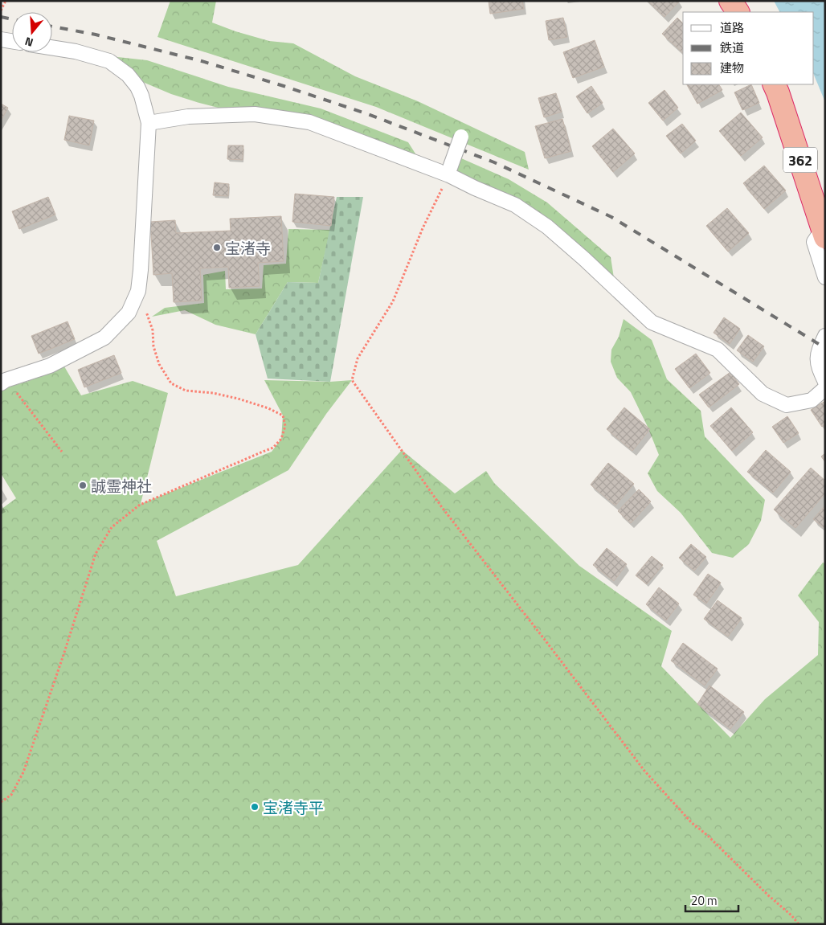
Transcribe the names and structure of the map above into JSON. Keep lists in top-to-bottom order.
{
  "streets": {
    "highway": ["362"]
  },
  "places": ["宝渚寺", "誠霊神社", "宝渚寺平"],
  "legend": ["道路", "鉄道", "建物"],
  "scale_bar": "20 m",
  "north": "bottom"
}
